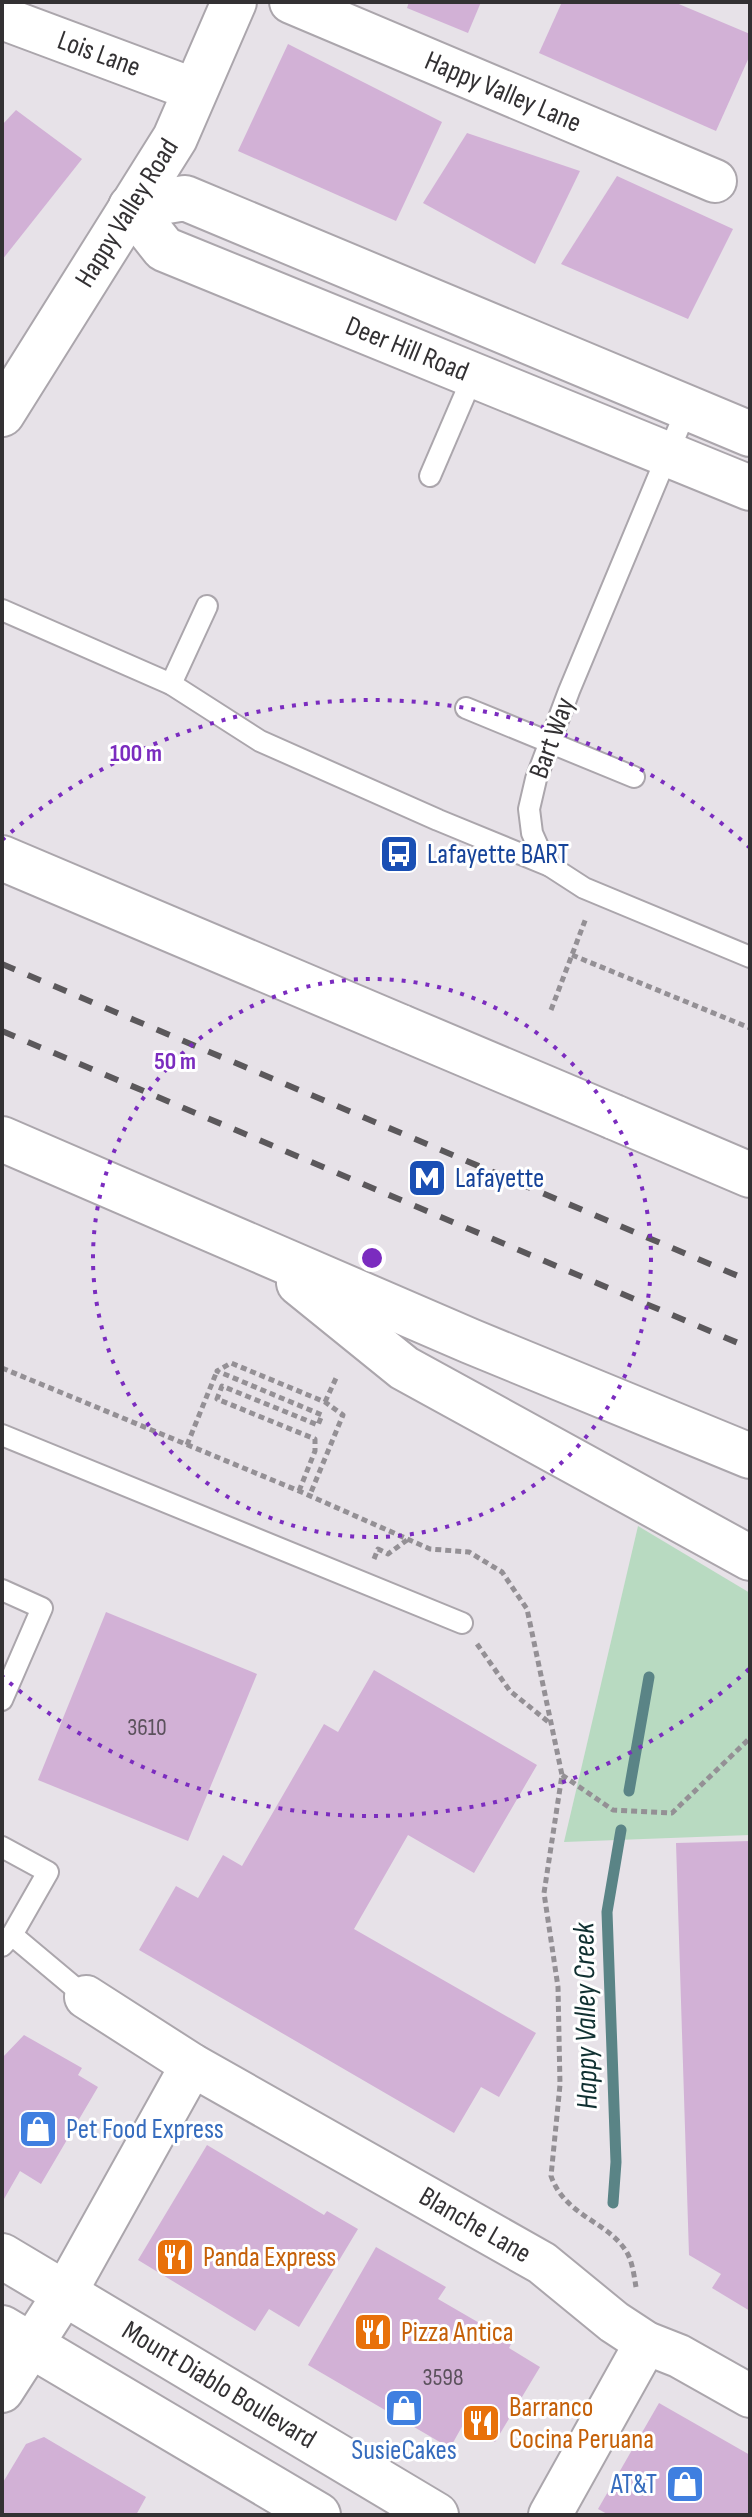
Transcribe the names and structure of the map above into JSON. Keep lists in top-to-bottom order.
{
  "streets": {
    "main road": ["Happy Valley Road", "Deer Hill Road", "Mount Diablo Boulevard"],
    "street": ["Lois Lane", "Happy Valley Lane", "Blanche Lane"],
    "lane": ["Bart Way"]
  },
  "crossings": [
    ["Lois Lane", "Happy Valley Road"],
    ["Happy Valley Road", "Deer Hill Road"],
    ["Deer Hill Road", "Bart Way"]
  ],
  "water": ["Happy Valley Creek"],
  "places": {
    "bus stop": ["Lafayette BART"],
    "metro station": ["Lafayette"],
    "shop": ["Pet Food Express", "SusieCakes", "AT&T"],
    "restaurant": ["Panda Express", "Pizza Antica", "Barranco Cocina Peruana"]
  },
  "house_numbers": ["3610", "3598"],
  "rings": ["100 m", "50 m"]
}
